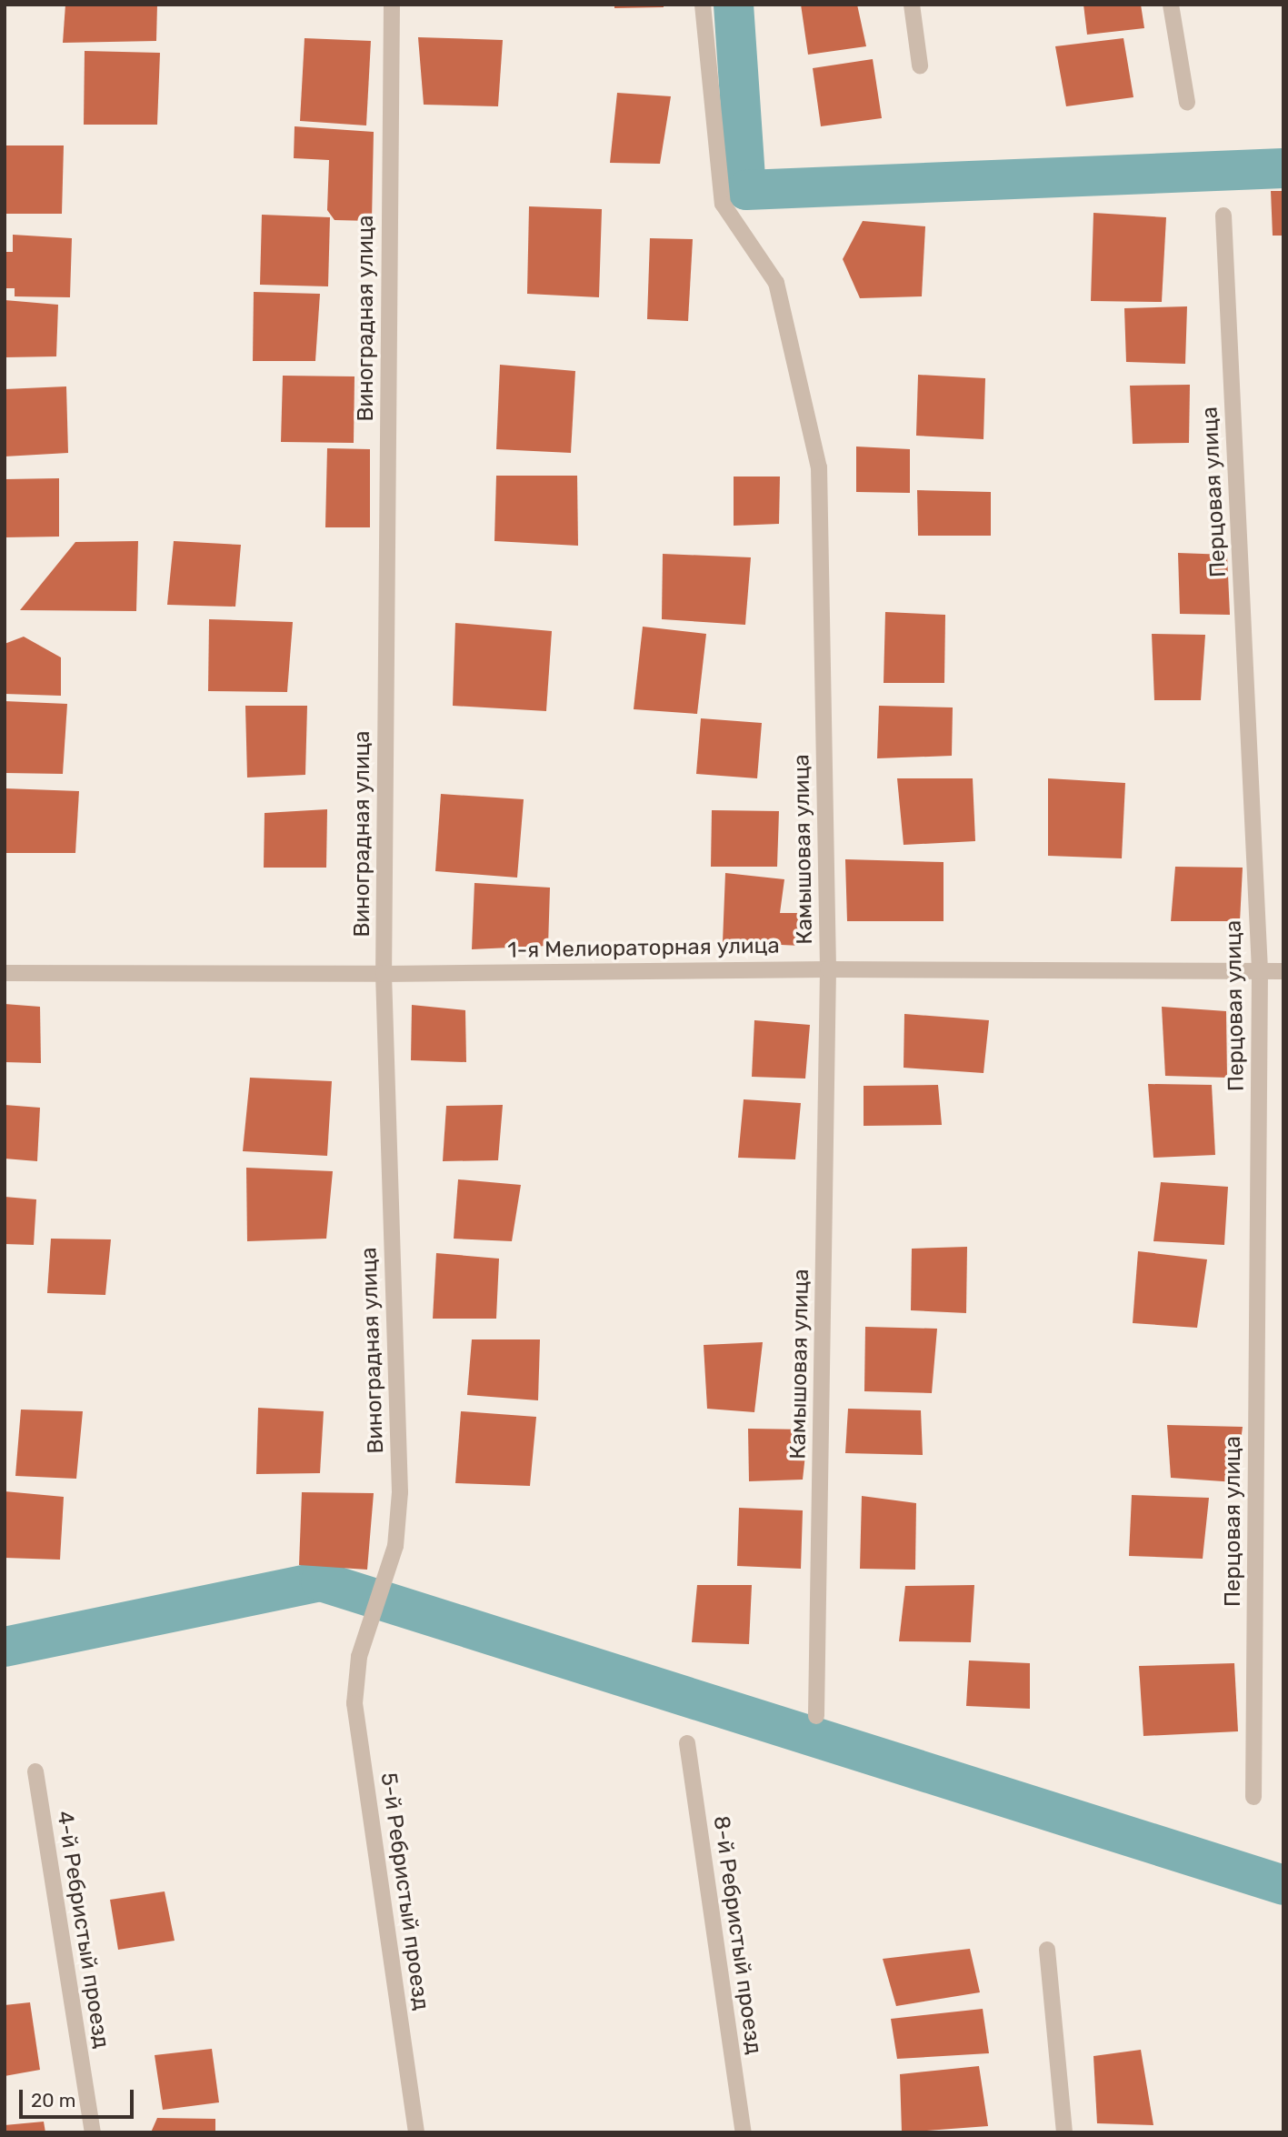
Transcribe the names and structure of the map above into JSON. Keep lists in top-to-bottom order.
{
  "streets": {
    "street": [
      "Виноградная улица",
      "Перцовая улица",
      "Камышовая улица",
      "1-я Мелиораторная улица",
      "5-й Ребристый проезд",
      "4-й Ребристый проезд",
      "8-й Ребристый проезд"
    ]
  },
  "crossings": [
    ["Виноградная улица", "1-я Мелиораторная улица"],
    ["Виноградная улица", "5-й Ребристый проезд"],
    ["Перцовая улица", "1-я Мелиораторная улица"],
    ["Камышовая улица", "1-я Мелиораторная улица"]
  ],
  "scale_bar": "20 m"
}
